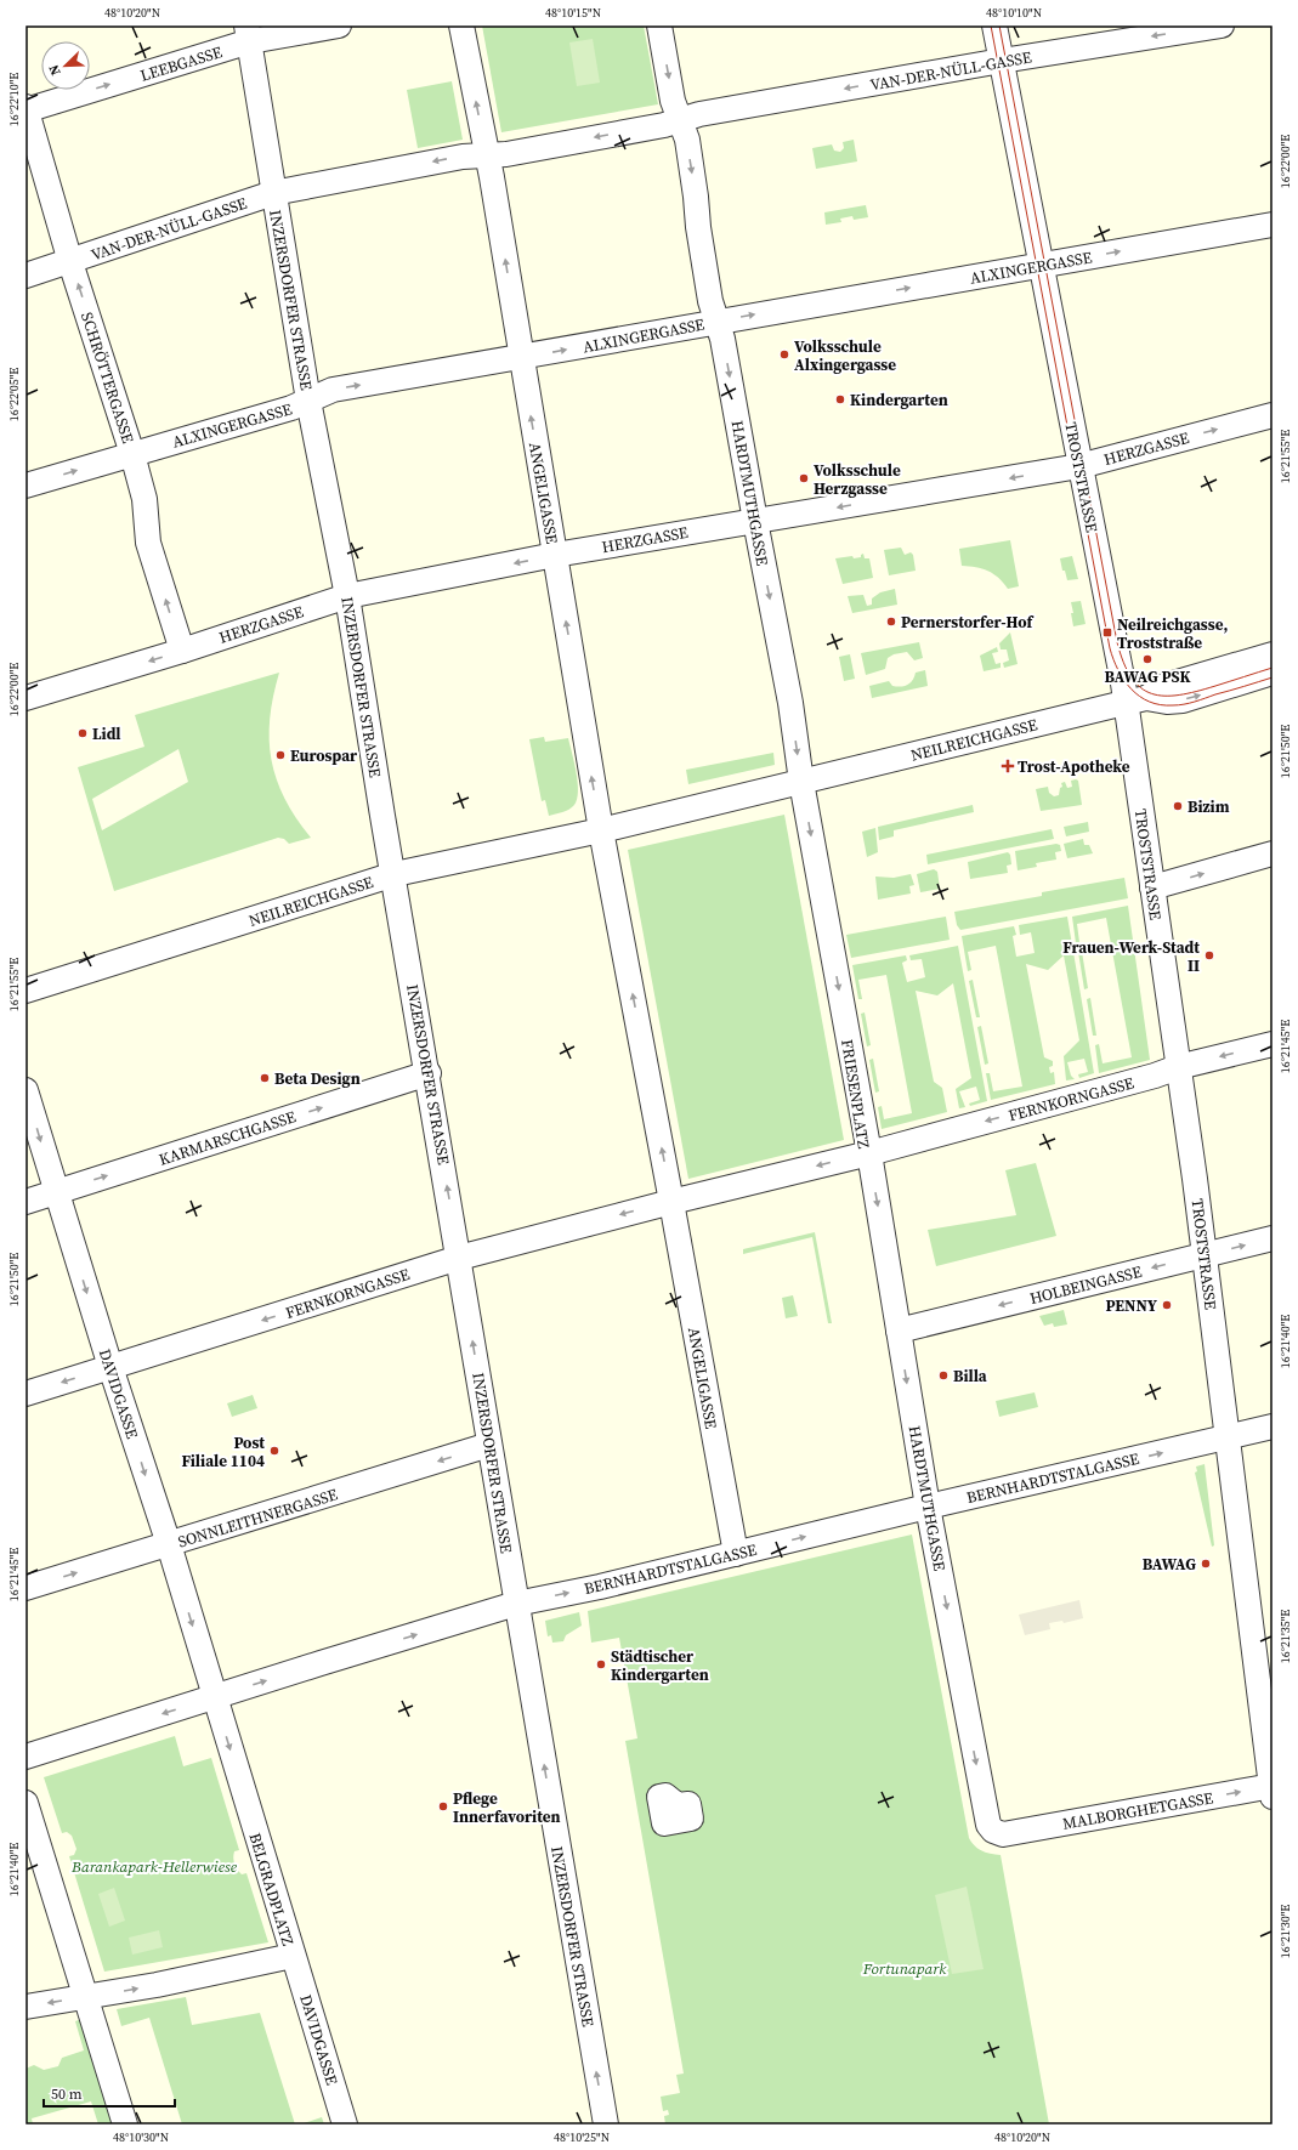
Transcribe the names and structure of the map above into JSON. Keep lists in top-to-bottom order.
{
  "streets": {
    "street": [
      "LEEBGASSE",
      "VAN-DER-NÜLL-GASSE",
      "ALXINGERGASSE",
      "INZERSDORFER STRASSE",
      "SCHRÖTTERGASSE",
      "HERZGASSE",
      "TROSTSTRASSE",
      "ANGELIGASSE",
      "HARDTMUTHGASSE",
      "NEILREICHGASSE",
      "FRIESENPLATZ",
      "FERNKORNGASSE",
      "KARMARSCHGASSE",
      "HOLBEINGASSE",
      "DAVIDGASSE",
      "BERNHARDTSTALGASSE",
      "SONNLEITHNERGASSE",
      "MALBORGHETGASSE",
      "BELGRADPLATZ"
    ]
  },
  "crossings": [
    ["LEEBGASSE", "INZERSDORFER STRASSE"],
    ["LEEBGASSE", "SCHRÖTTERGASSE"],
    ["VAN-DER-NÜLL-GASSE", "INZERSDORFER STRASSE"],
    ["VAN-DER-NÜLL-GASSE", "SCHRÖTTERGASSE"],
    ["VAN-DER-NÜLL-GASSE", "TROSTSTRASSE"],
    ["VAN-DER-NÜLL-GASSE", "ANGELIGASSE"],
    ["VAN-DER-NÜLL-GASSE", "HARDTMUTHGASSE"],
    ["ALXINGERGASSE", "INZERSDORFER STRASSE"],
    ["ALXINGERGASSE", "SCHRÖTTERGASSE"],
    ["ALXINGERGASSE", "TROSTSTRASSE"],
    ["ALXINGERGASSE", "ANGELIGASSE"],
    ["ALXINGERGASSE", "HARDTMUTHGASSE"],
    ["INZERSDORFER STRASSE", "HERZGASSE"],
    ["INZERSDORFER STRASSE", "NEILREICHGASSE"],
    ["INZERSDORFER STRASSE", "FERNKORNGASSE"],
    ["INZERSDORFER STRASSE", "KARMARSCHGASSE"],
    ["INZERSDORFER STRASSE", "BERNHARDTSTALGASSE"],
    ["INZERSDORFER STRASSE", "SONNLEITHNERGASSE"],
    ["SCHRÖTTERGASSE", "HERZGASSE"],
    ["HERZGASSE", "TROSTSTRASSE"],
    ["HERZGASSE", "ANGELIGASSE"],
    ["HERZGASSE", "HARDTMUTHGASSE"],
    ["TROSTSTRASSE", "NEILREICHGASSE"],
    ["TROSTSTRASSE", "FERNKORNGASSE"],
    ["TROSTSTRASSE", "HOLBEINGASSE"],
    ["TROSTSTRASSE", "BERNHARDTSTALGASSE"],
    ["TROSTSTRASSE", "MALBORGHETGASSE"],
    ["ANGELIGASSE", "NEILREICHGASSE"],
    ["ANGELIGASSE", "FRIESENPLATZ"],
    ["ANGELIGASSE", "FERNKORNGASSE"],
    ["ANGELIGASSE", "BERNHARDTSTALGASSE"],
    ["HARDTMUTHGASSE", "NEILREICHGASSE"],
    ["HARDTMUTHGASSE", "FRIESENPLATZ"],
    ["HARDTMUTHGASSE", "FERNKORNGASSE"],
    ["HARDTMUTHGASSE", "HOLBEINGASSE"],
    ["HARDTMUTHGASSE", "BERNHARDTSTALGASSE"],
    ["HARDTMUTHGASSE", "MALBORGHETGASSE"],
    ["NEILREICHGASSE", "FRIESENPLATZ"],
    ["FRIESENPLATZ", "FERNKORNGASSE"],
    ["FERNKORNGASSE", "DAVIDGASSE"],
    ["KARMARSCHGASSE", "DAVIDGASSE"],
    ["DAVIDGASSE", "BERNHARDTSTALGASSE"],
    ["DAVIDGASSE", "SONNLEITHNERGASSE"],
    ["DAVIDGASSE", "BELGRADPLATZ"],
    ["BERNHARDTSTALGASSE", "BELGRADPLATZ"]
  ],
  "one_way": [
    "LEEBGASSE",
    "VAN-DER-NÜLL-GASSE",
    "ALXINGERGASSE",
    "INZERSDORFER STRASSE",
    "SCHRÖTTERGASSE",
    "ANGELIGASSE",
    "HARDTMUTHGASSE",
    "FERNKORNGASSE",
    "KARMARSCHGASSE",
    "DAVIDGASSE",
    "BERNHARDTSTALGASSE",
    "MALBORGHETGASSE"
  ],
  "parks": ["Barankapark-Hellerwiese", "Fortunapark"],
  "places": {
    "other": [
      "Volksschule Alxingergasse",
      "Kindergarten",
      "Volksschule Herzgasse",
      "Pernerstorfer-Hof",
      "BAWAG PSK",
      "Lidl",
      "Eurospar",
      "Bizim",
      "Frauen-Werk-Stadt II",
      "Beta Design",
      "PENNY",
      "Billa",
      "Post Filiale 1104",
      "BAWAG",
      "Städtischer Kindergarten",
      "Pflege Innerfavoriten"
    ],
    "transit": ["Neilreichgasse, Troststraße"],
    "health": ["Trost-Apotheke"]
  },
  "scale_bar": "50 m",
  "north": "bottom left",
  "coordinates": [
    "48°10'20\"N",
    "48°10'15\"N",
    "48°10'10\"N",
    "16°22'10\"E",
    "16°22'00\"E",
    "16°22'05\"E",
    "16°21'55\"E",
    "16°21'50\"E",
    "16°21'45\"E",
    "16°21'40\"E",
    "16°21'35\"E",
    "16°21'30\"E",
    "48°10'30\"N",
    "48°10'25\"N"
  ]
}
